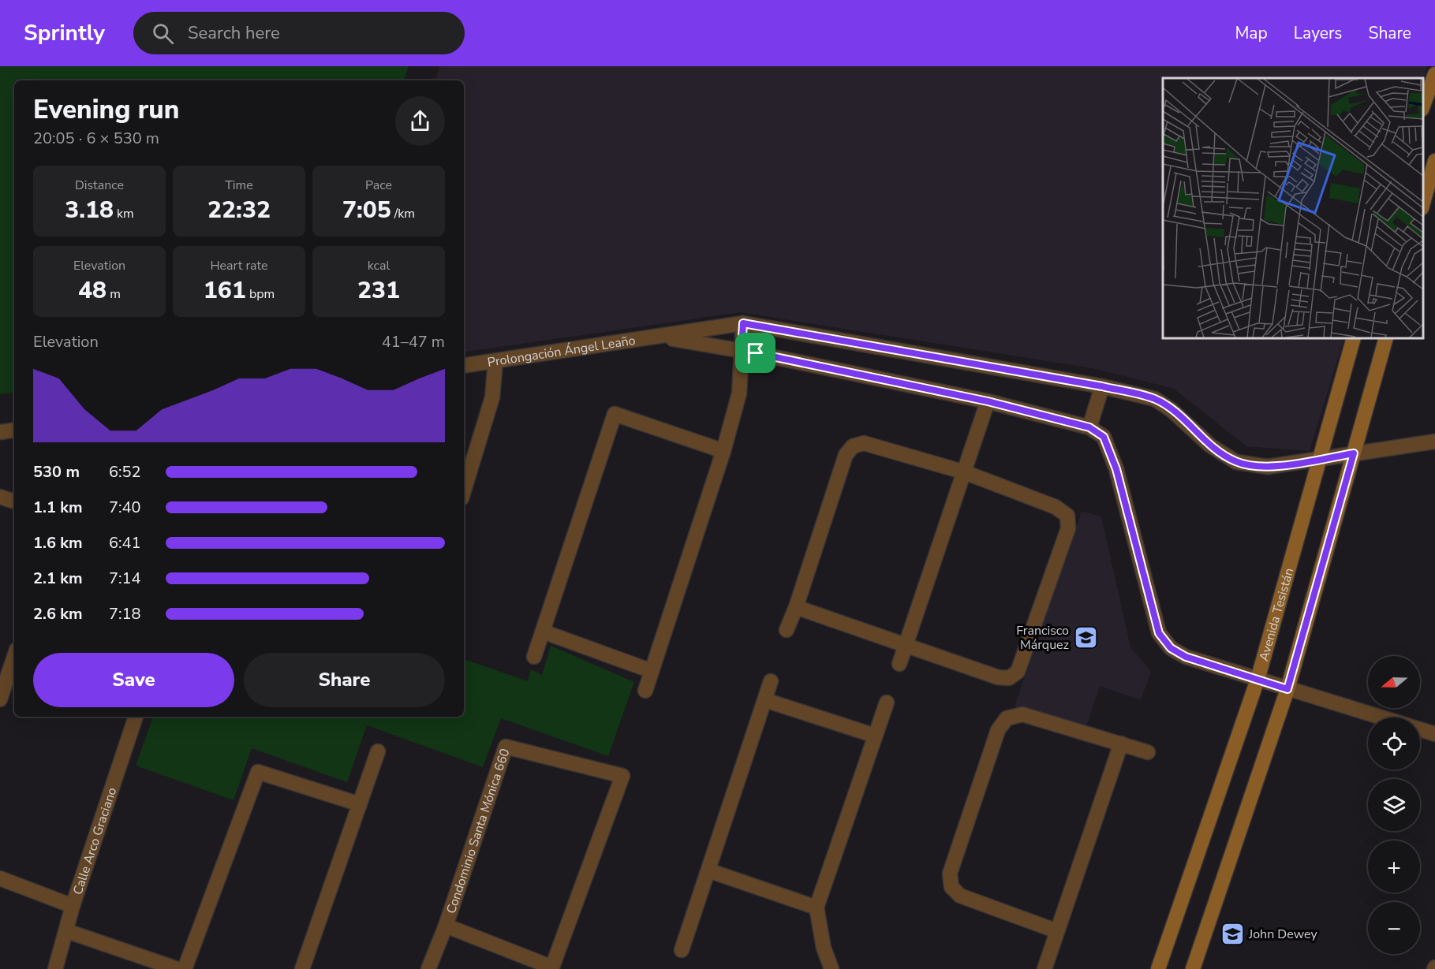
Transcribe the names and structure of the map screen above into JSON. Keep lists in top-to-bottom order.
{
  "streets": {
    "street": [
      "Prolongación Ángel Leaño",
      "Avenida Tesistán",
      "Condominio Santa Mónica 660",
      "Calle Arco Graciano"
    ]
  },
  "crossings": [
    ["Prolongación Ángel Leaño", "Avenida Tesistán"]
  ],
  "places": {
    "school or university": ["Francisco Márquez", "John Dewey"]
  },
  "north": "left",
  "page": {
    "header": "Sprintly",
    "search": "Search here",
    "nav": ["Map", "Layers", "Share"],
    "heading": ["Evening run", "20:05 · 6 × 530 m"],
    "stats": [
      ["Distance", "3.18 km"],
      ["Time", "22:32"],
      ["Pace", "7:05 /km"],
      ["Elevation", "48 m"],
      ["Heart rate", "161 bpm"],
      ["kcal", "231"]
    ],
    "chart": ["Elevation", "41–47 m"],
    "list": [
      {
        "name": "530 m",
        "note": "6:52"
      },
      {
        "name": "1.1 km",
        "note": "7:40"
      },
      {
        "name": "1.6 km",
        "note": "6:41"
      },
      {
        "name": "2.1 km",
        "note": "7:14"
      },
      {
        "name": "2.6 km",
        "note": "7:18"
      }
    ],
    "buttons": ["Save", "Share"],
    "map_buttons": ["+", "−"]
  }
}
